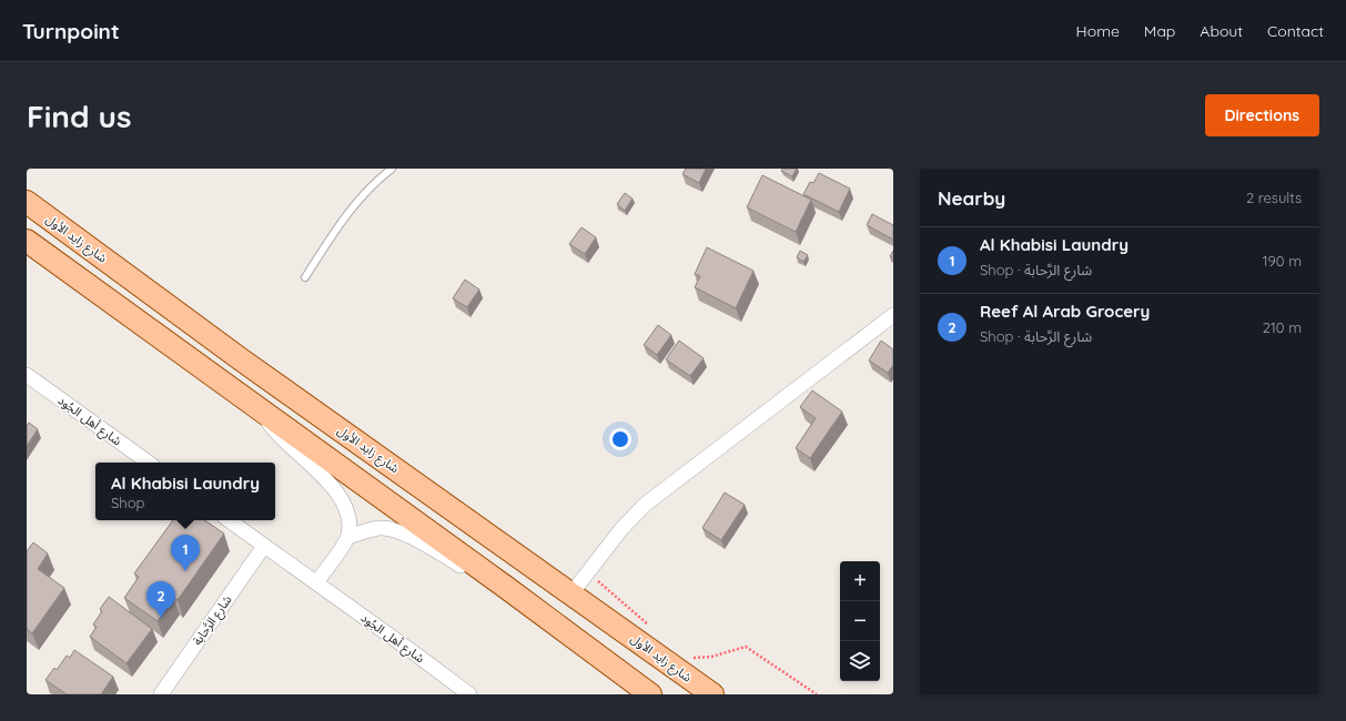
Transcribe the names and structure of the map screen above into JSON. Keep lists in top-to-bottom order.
{
  "streets": {
    "main road": ["شارع زايد الأول"],
    "street": ["شارع أهل الجُود", "شارع الرَّحابة"]
  },
  "crossings": [
    ["شارع أهل الجُود", "شارع الرَّحابة"]
  ],
  "page": {
    "header": "Turnpoint",
    "nav": [
      "Home",
      "Map",
      "About",
      "Contact"
    ],
    "buttons": "Directions",
    "title": "Find us",
    "heading": ["Nearby", "2 results"],
    "list": [
      {
        "mark": "1",
        "name": "Al Khabisi Laundry",
        "note": "Shop · شارع الرَّحابة",
        "value": "190 m"
      },
      {
        "mark": "2",
        "name": "Reef Al Arab Grocery",
        "note": "Shop · شارع الرَّحابة",
        "value": "210 m"
      }
    ],
    "popup": ["Al Khabisi Laundry", "Shop"],
    "pins": ["1", "2"],
    "map_buttons": ["+", "−"]
  }
}
